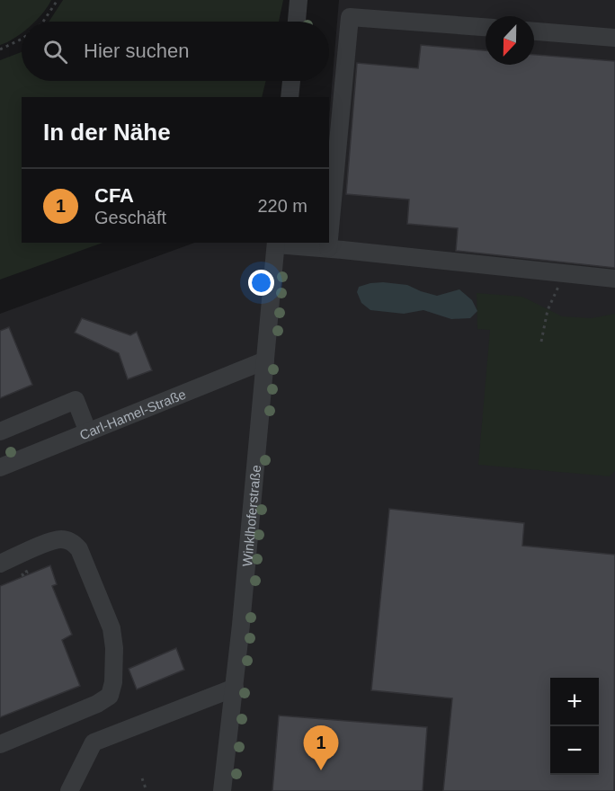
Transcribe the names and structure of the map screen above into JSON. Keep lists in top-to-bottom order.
{
  "streets": {
    "street": ["Carl-Hamel-Straße", "Winklhoferstraße"]
  },
  "crossings": [
    ["Carl-Hamel-Straße", "Winklhoferstraße"]
  ],
  "north": "bottom",
  "page": {
    "search": "Hier suchen",
    "heading": "In der Nähe",
    "list": [
      {
        "mark": "1",
        "name": "CFA",
        "note": "Geschäft",
        "value": "220 m"
      }
    ],
    "map_buttons": ["+", "−"],
    "pins": "1"
  }
}
